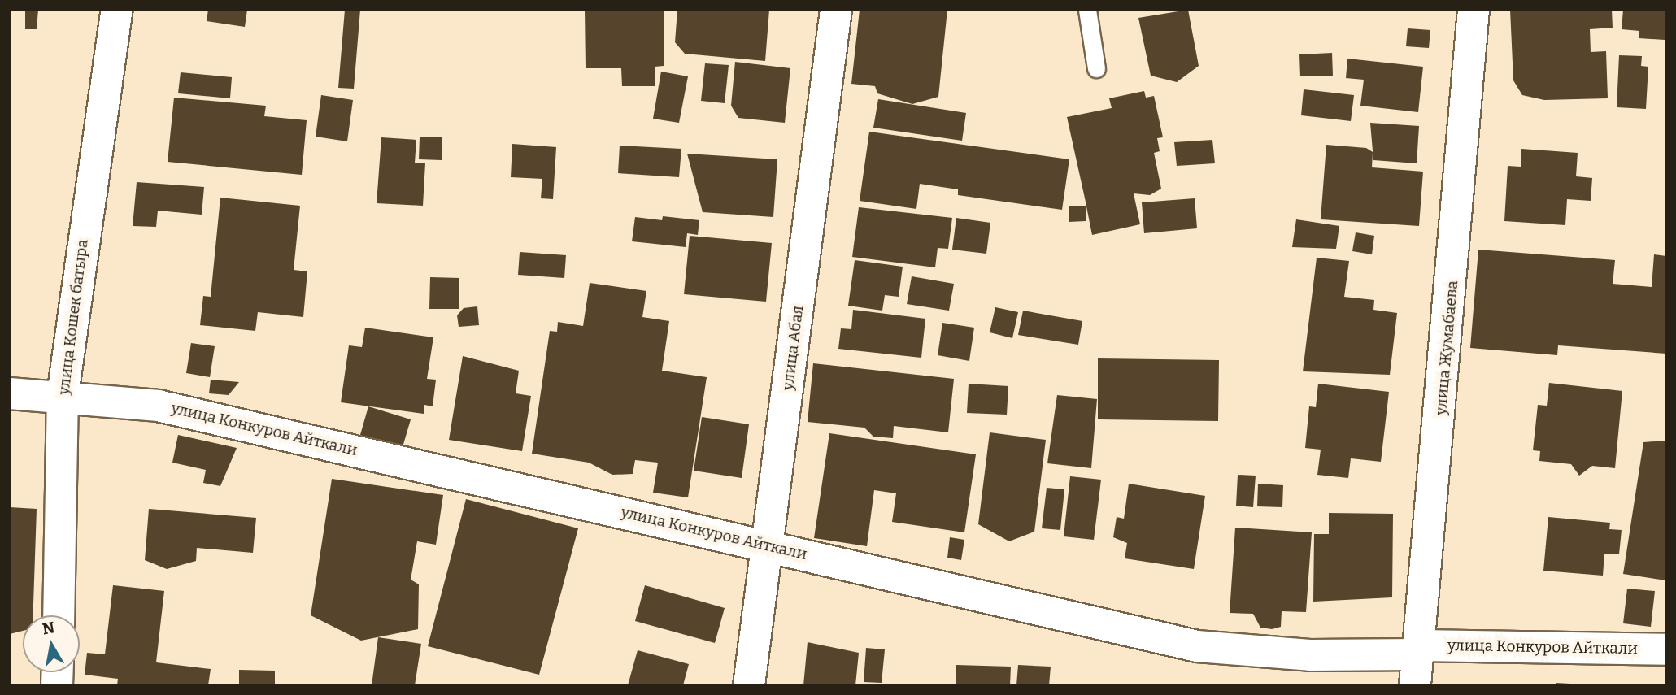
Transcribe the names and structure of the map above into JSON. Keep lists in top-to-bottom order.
{
  "streets": {
    "street": [
      "улица Кошек батыра",
      "улица Абая",
      "улица Жумабаева",
      "улица Конкуров Айткали"
    ]
  },
  "crossings": [
    ["улица Кошек батыра", "улица Конкуров Айткали"],
    ["улица Абая", "улица Конкуров Айткали"],
    ["улица Жумабаева", "улица Конкуров Айткали"]
  ],
  "north": "top"
}
